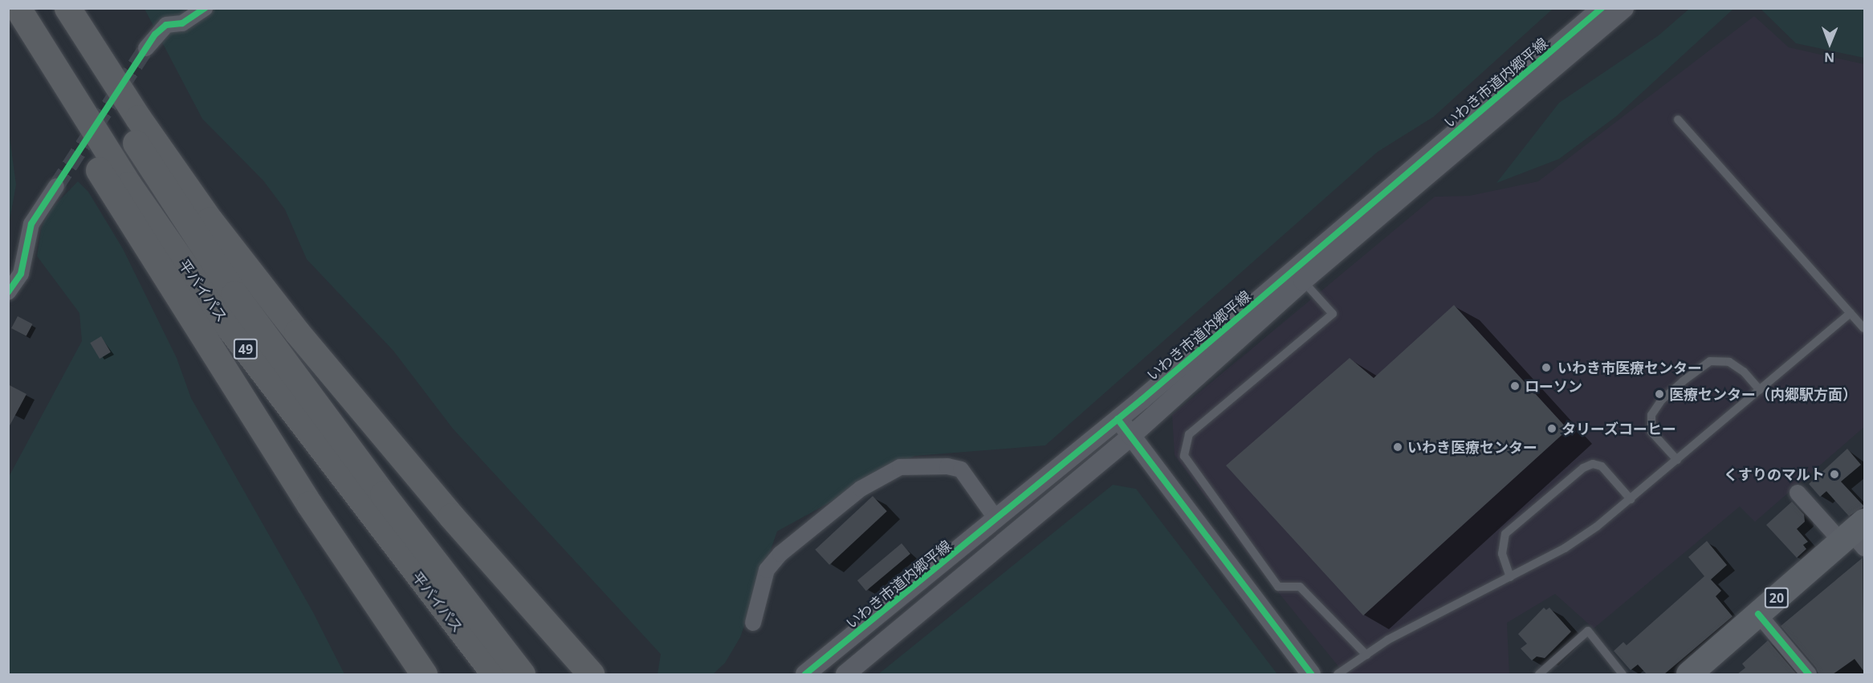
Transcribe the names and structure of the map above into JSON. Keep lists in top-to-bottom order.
{
  "streets": {
    "highway": ["平バイパス", "49"],
    "main road": ["20"],
    "street": ["いわき市道内郷平線"]
  },
  "places": [
    "いわき市医療センター",
    "ローソン",
    "医療センター（内郷駅方面）",
    "タリーズコーヒー",
    "いわき医療センター",
    "くすりのマルト"
  ],
  "north": "bottom"
}
